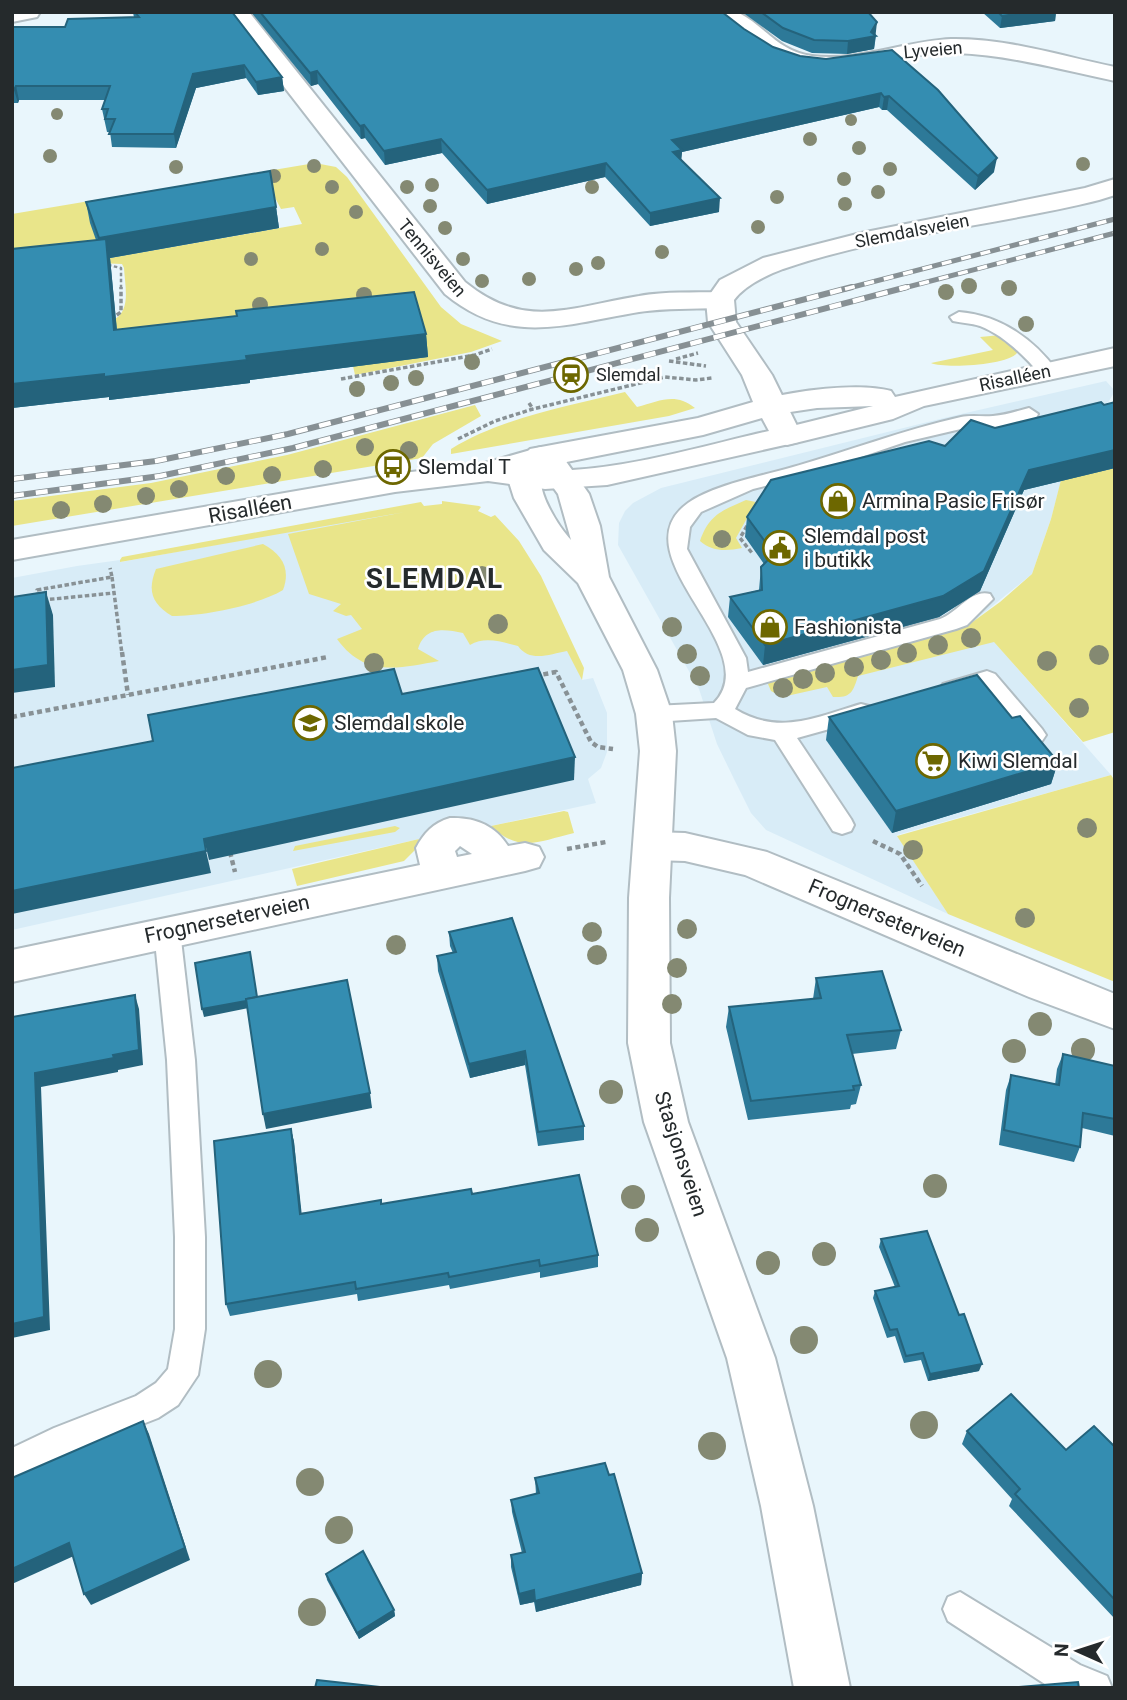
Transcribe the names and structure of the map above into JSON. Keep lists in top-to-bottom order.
{
  "streets": {
    "street": [
      "Lyveien",
      "Slemdalsveien",
      "Tennisveien",
      "Risalléen",
      "Frognerseterveien",
      "Stasjonsveien"
    ]
  },
  "crossings": [
    ["Slemdalsveien", "Tennisveien"],
    ["Risalléen", "Stasjonsveien"],
    ["Frognerseterveien", "Stasjonsveien"]
  ],
  "districts": ["SLEMDAL"],
  "places": {
    "station": ["Slemdal"],
    "bus stop": ["Slemdal T"],
    "shop": ["Armina Pasic Frisør", "Fashionista"],
    "public building": ["Slemdal post i butikk"],
    "school or university": ["Slemdal skole"],
    "supermarket": ["Kiwi Slemdal"]
  },
  "north": "left"
}
